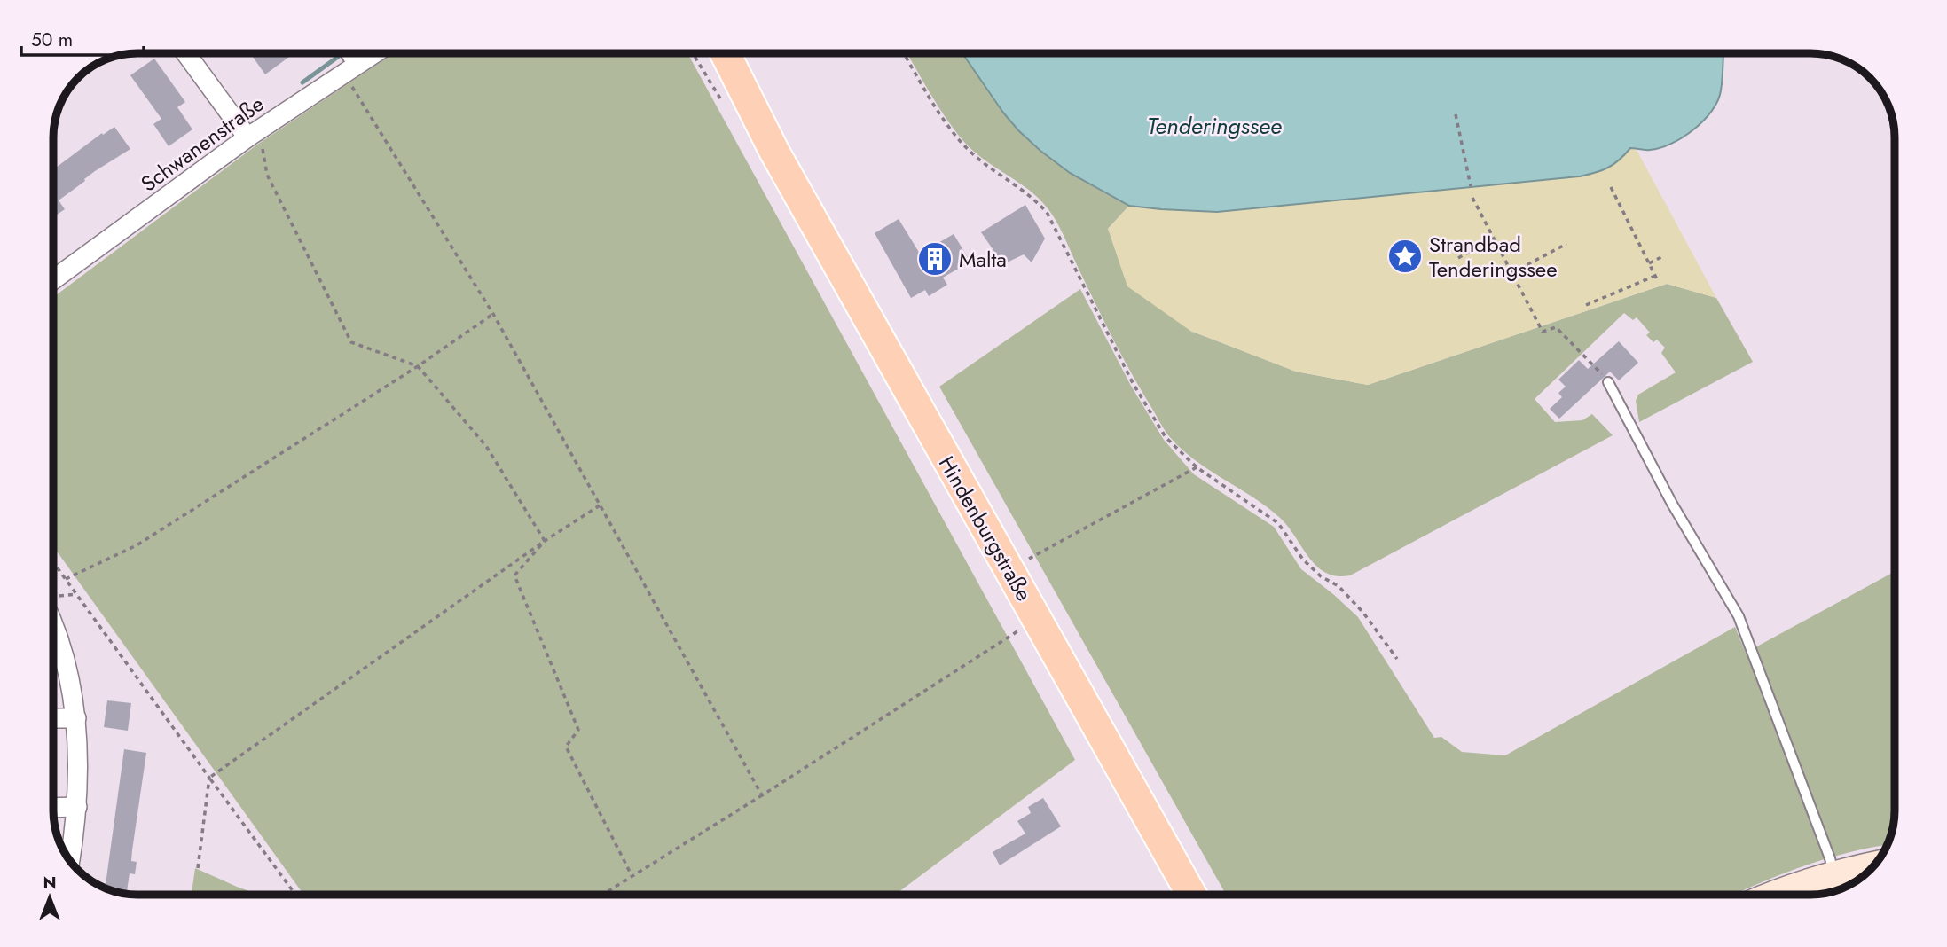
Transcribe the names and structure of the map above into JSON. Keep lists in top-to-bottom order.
{
  "streets": {
    "main road": ["Hindenburgstraße"],
    "street": ["Schwanenstraße"]
  },
  "water": ["Tenderingssee"],
  "places": {
    "place": ["Strandbad Tenderingssee"],
    "building": ["Malta"]
  },
  "scale_bar": "50 m",
  "north": "top"
}
